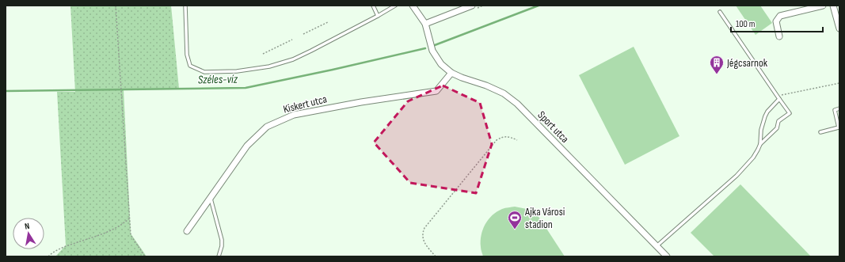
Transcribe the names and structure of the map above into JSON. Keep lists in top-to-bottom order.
{
  "streets": {
    "street": ["Kiskert utca", "Sport utca"]
  },
  "crossings": [
    ["Kiskert utca", "Sport utca"]
  ],
  "water": ["Széles-víz"],
  "places": {
    "building": ["Jégcsarnok"],
    "sports": ["Ajka Városi stadion"]
  },
  "scale_bar": "100 m",
  "north": "top"
}
